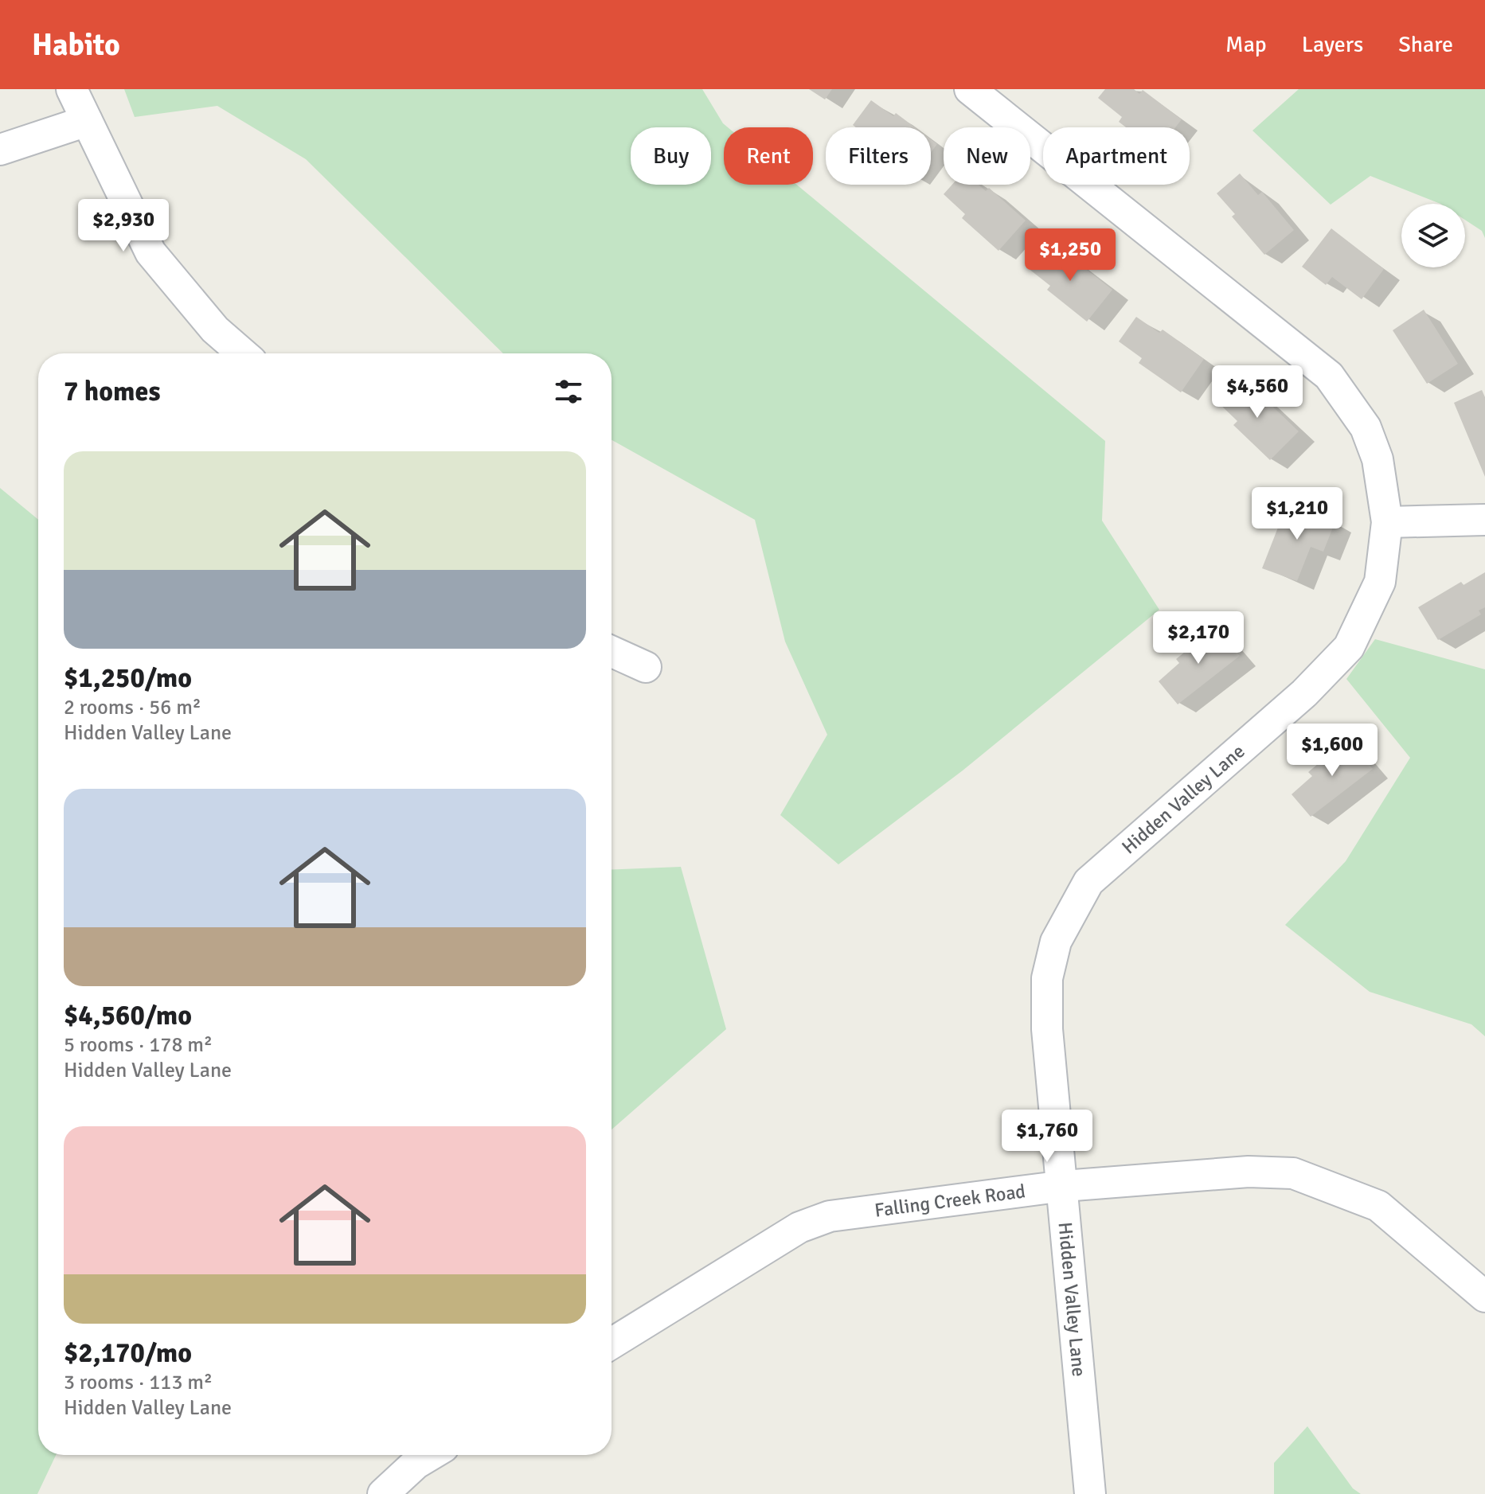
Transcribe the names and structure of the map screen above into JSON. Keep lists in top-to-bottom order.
{
  "streets": {
    "street": ["Hidden Valley Lane", "Falling Creek Road"]
  },
  "crossings": [
    ["Hidden Valley Lane", "Falling Creek Road"]
  ],
  "page": {
    "header": "Habito",
    "nav": ["Map", "Layers", "Share"],
    "chip": [
      "Buy",
      "Rent",
      "Filters",
      "New",
      "Apartment"
    ],
    "price": [
      "$2,930",
      "$1,250",
      "$4,560",
      "$1,210",
      "$2,170",
      "$1,600",
      "$1,760"
    ],
    "heading": "7 homes",
    "list": [
      {
        "name": "$1,250/mo",
        "note": "2 rooms · 56 m² · Hidden Valley Lane"
      },
      {
        "name": "$4,560/mo",
        "note": "5 rooms · 178 m² · Hidden Valley Lane"
      },
      {
        "name": "$2,170/mo",
        "note": "3 rooms · 113 m² · Hidden Valley Lane"
      }
    ]
  }
}
